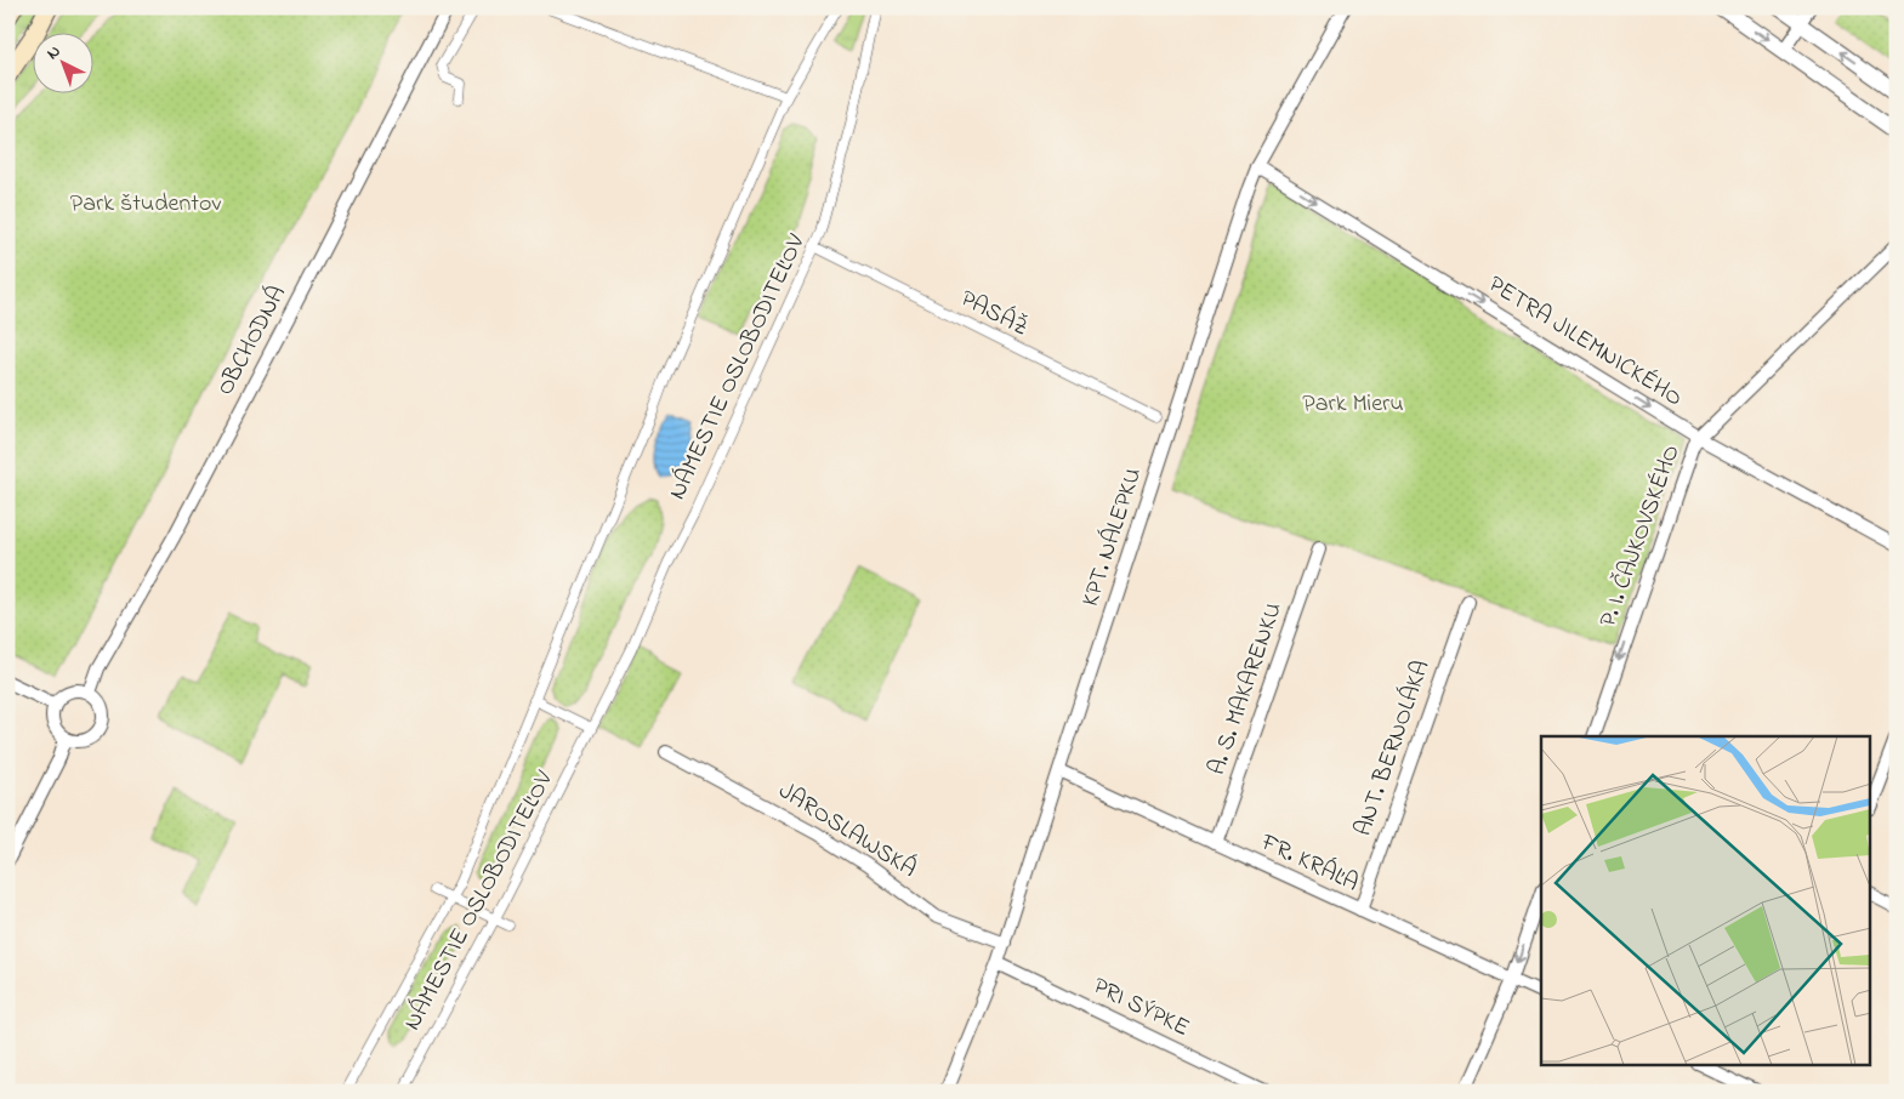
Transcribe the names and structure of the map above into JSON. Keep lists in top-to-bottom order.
{
  "streets": {
    "street": [
      "PASÁŽ",
      "OBCHODNÁ",
      "PETRA JILEMNICKÉHO",
      "NÁMESTIE OSLOBODITEĽOV",
      "P. I. ČAJKOVSKÉHO",
      "KPT. NÁLEPKU",
      "A. S. MAKARENKU",
      "ANT. BERNOLÁKA",
      "JAROSLAWSKÁ",
      "FR. KRÁĽA",
      "PRI SÝPKE"
    ]
  },
  "crossings": [
    ["PASÁŽ", "NÁMESTIE OSLOBODITEĽOV"],
    ["PETRA JILEMNICKÉHO", "P. I. ČAJKOVSKÉHO"],
    ["PETRA JILEMNICKÉHO", "KPT. NÁLEPKU"],
    ["KPT. NÁLEPKU", "JAROSLAWSKÁ"],
    ["KPT. NÁLEPKU", "FR. KRÁĽA"],
    ["KPT. NÁLEPKU", "PRI SÝPKE"],
    ["A. S. MAKARENKU", "FR. KRÁĽA"],
    ["ANT. BERNOLÁKA", "FR. KRÁĽA"]
  ],
  "one_way": ["PETRA JILEMNICKÉHO", "P. I. ČAJKOVSKÉHO"],
  "parks": ["Park študentov", "Park Mieru"],
  "north": "top left"
}
